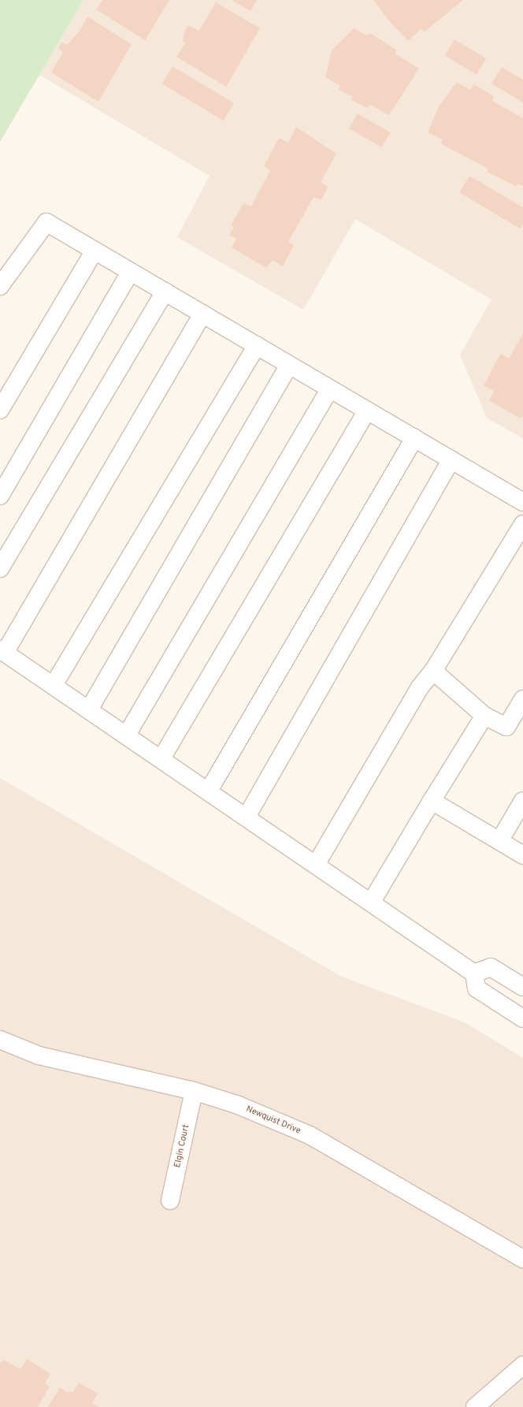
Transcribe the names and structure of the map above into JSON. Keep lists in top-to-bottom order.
{
  "streets": {
    "street": ["Newquist Drive", "Elgin Court"]
  },
  "crossings": [
    ["Newquist Drive", "Elgin Court"]
  ]
}
